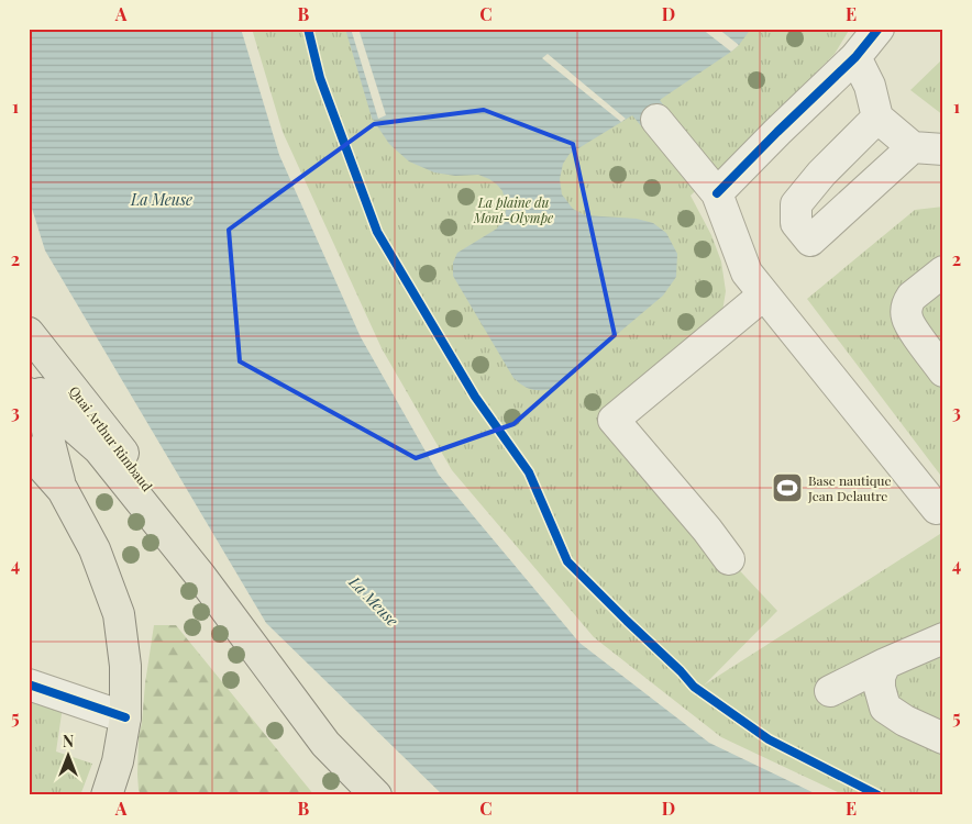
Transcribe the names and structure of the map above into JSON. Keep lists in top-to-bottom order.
{
  "streets": {
    "main road": ["Quai Arthur Rimbaud"]
  },
  "water": ["La Meuse"],
  "parks": ["La plaine du Mont-Olympe"],
  "places": {
    "sports": ["Base nautique Jean Delautre"]
  },
  "north": "top",
  "grid": {
    "columns": [
      "A",
      "B",
      "C",
      "D",
      "E"
    ],
    "rows": [
      "1",
      "2",
      "3",
      "4",
      "5"
    ]
  }
}
